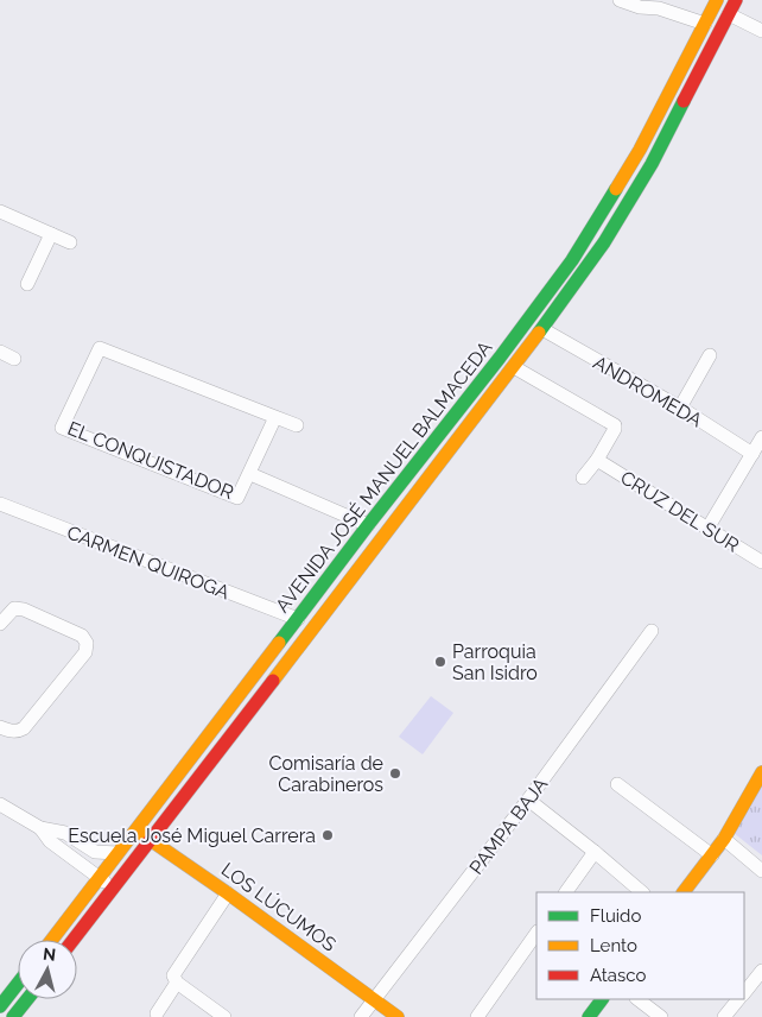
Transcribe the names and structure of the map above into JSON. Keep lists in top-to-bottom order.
{
  "streets": {
    "main road": ["AVENIDA JOSÉ MANUEL BALMACEDA", "LOS LÚCUMOS"],
    "street": [
      "ANDROMEDA",
      "EL CONQUISTADOR",
      "CRUZ DEL SUR",
      "CARMEN QUIROGA",
      "PAMPA BAJA"
    ]
  },
  "crossings": [
    ["ANDROMEDA", "AVENIDA JOSÉ MANUEL BALMACEDA"],
    ["EL CONQUISTADOR", "AVENIDA JOSÉ MANUEL BALMACEDA"],
    ["AVENIDA JOSÉ MANUEL BALMACEDA", "CRUZ DEL SUR"],
    ["AVENIDA JOSÉ MANUEL BALMACEDA", "CARMEN QUIROGA"],
    ["AVENIDA JOSÉ MANUEL BALMACEDA", "LOS LÚCUMOS"],
    ["PAMPA BAJA", "LOS LÚCUMOS"]
  ],
  "places": ["Parroquia San Isidro", "Comisaría de Carabineros", "Escuela José Miguel Carrera"],
  "legend": ["Fluido", "Lento", "Atasco"],
  "north": "top"
}
